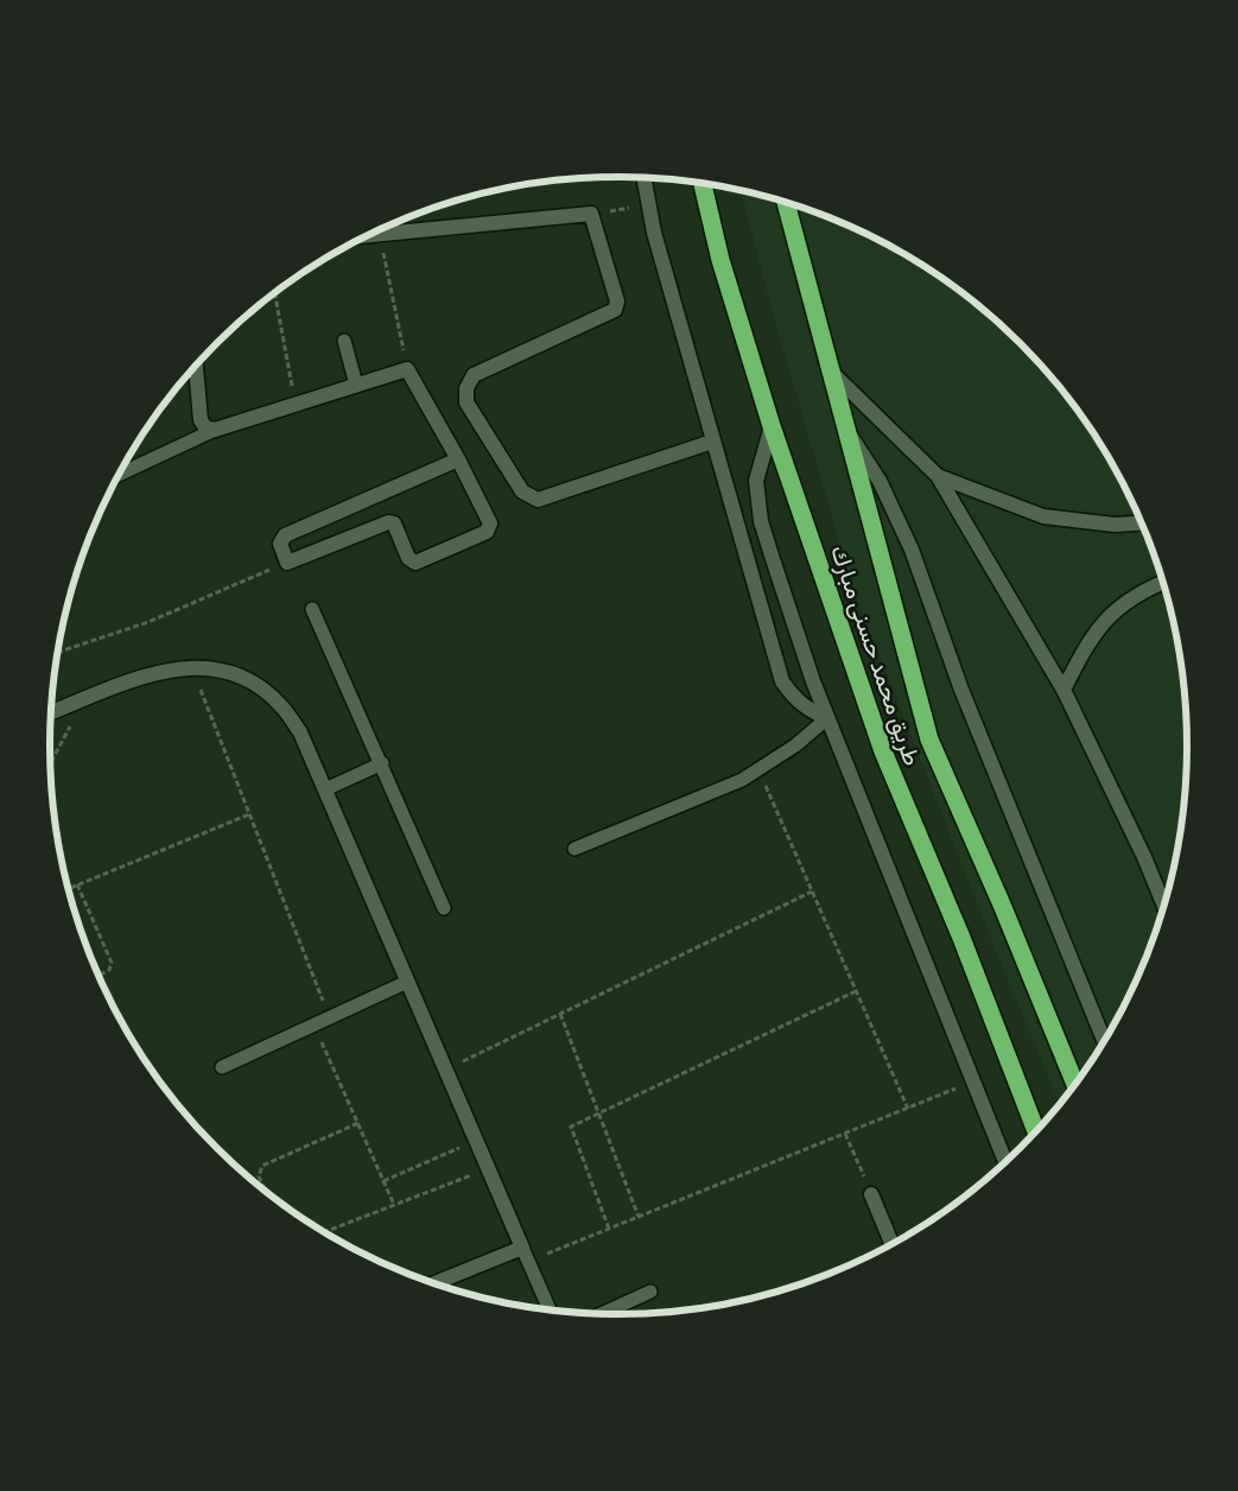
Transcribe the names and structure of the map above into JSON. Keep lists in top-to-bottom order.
{
  "streets": {
    "highway": ["طريق محمد حسنى مبارك"]
  }
}
